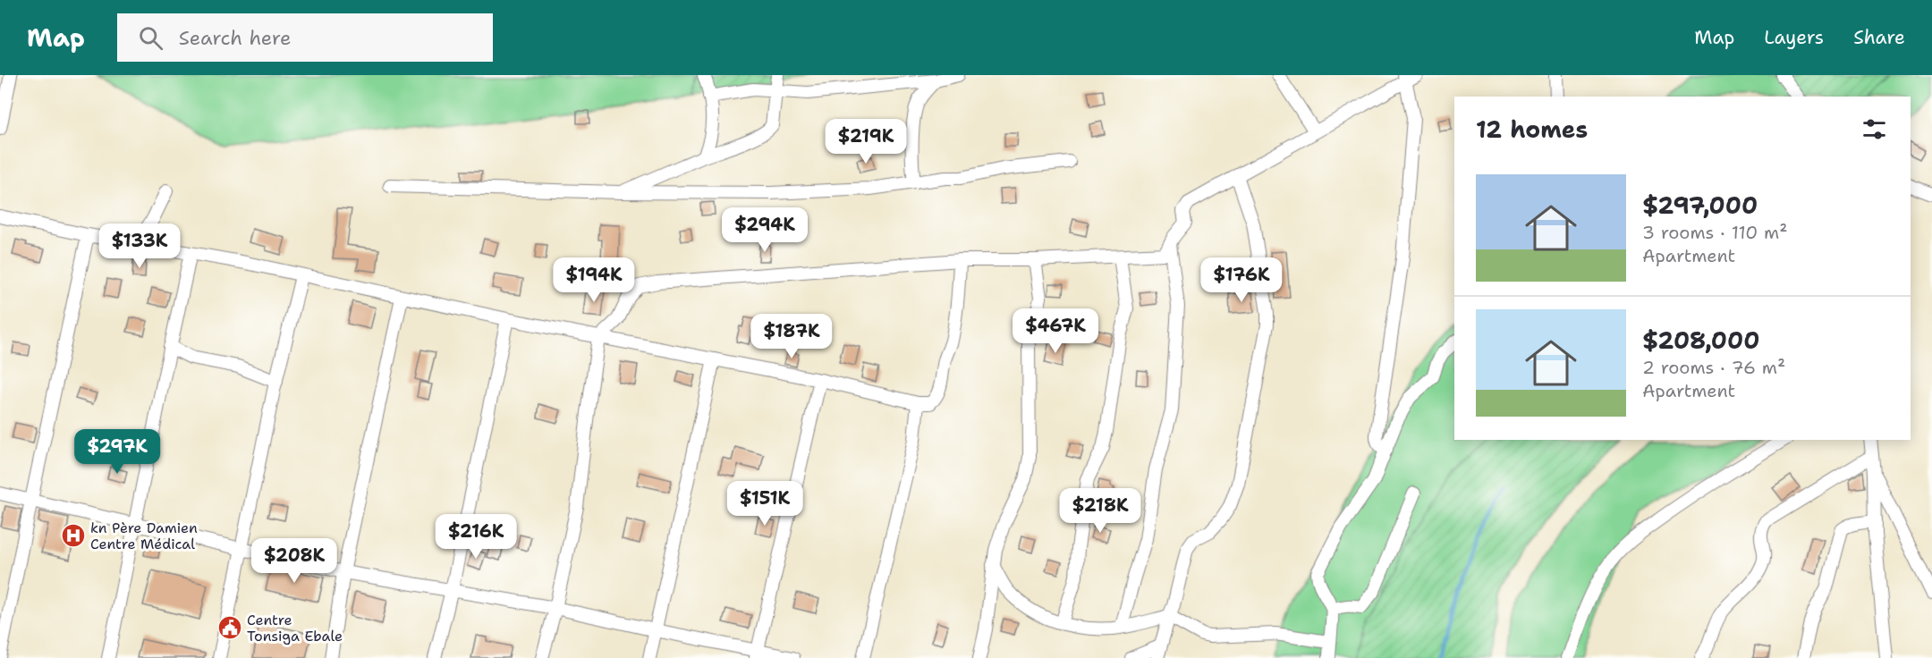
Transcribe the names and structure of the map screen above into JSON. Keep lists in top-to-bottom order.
{
  "places": {
    "hospital": ["kn Père Damien Centre Médical"],
    "public building": ["Centre Tonsiga Ebale"]
  },
  "page": {
    "header": "Map",
    "search": "Search here",
    "nav": ["Map", "Layers", "Share"],
    "heading": "12 homes",
    "price": [
      "$219K",
      "$294K",
      "$133K",
      "$194K",
      "$176K",
      "$467K",
      "$187K",
      "$297K",
      "$151K",
      "$218K",
      "$216K",
      "$208K"
    ],
    "list": [
      {
        "name": "$297,000",
        "note": "3 rooms · 110 m² · Apartment"
      },
      {
        "name": "$208,000",
        "note": "2 rooms · 76 m² · Apartment"
      }
    ]
  }
}
